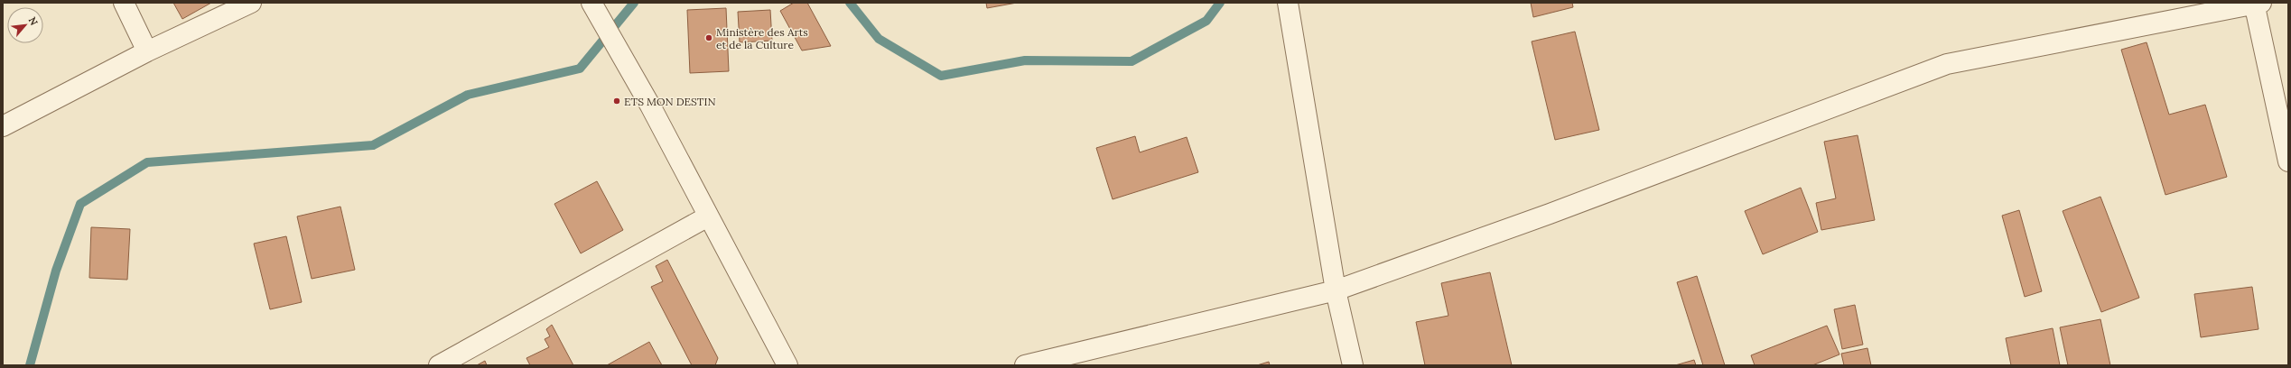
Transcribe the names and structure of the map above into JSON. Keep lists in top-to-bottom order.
{
  "places": ["Ministère des Arts et de la Culture", "ETS MON DESTIN"],
  "north": "top right"
}
